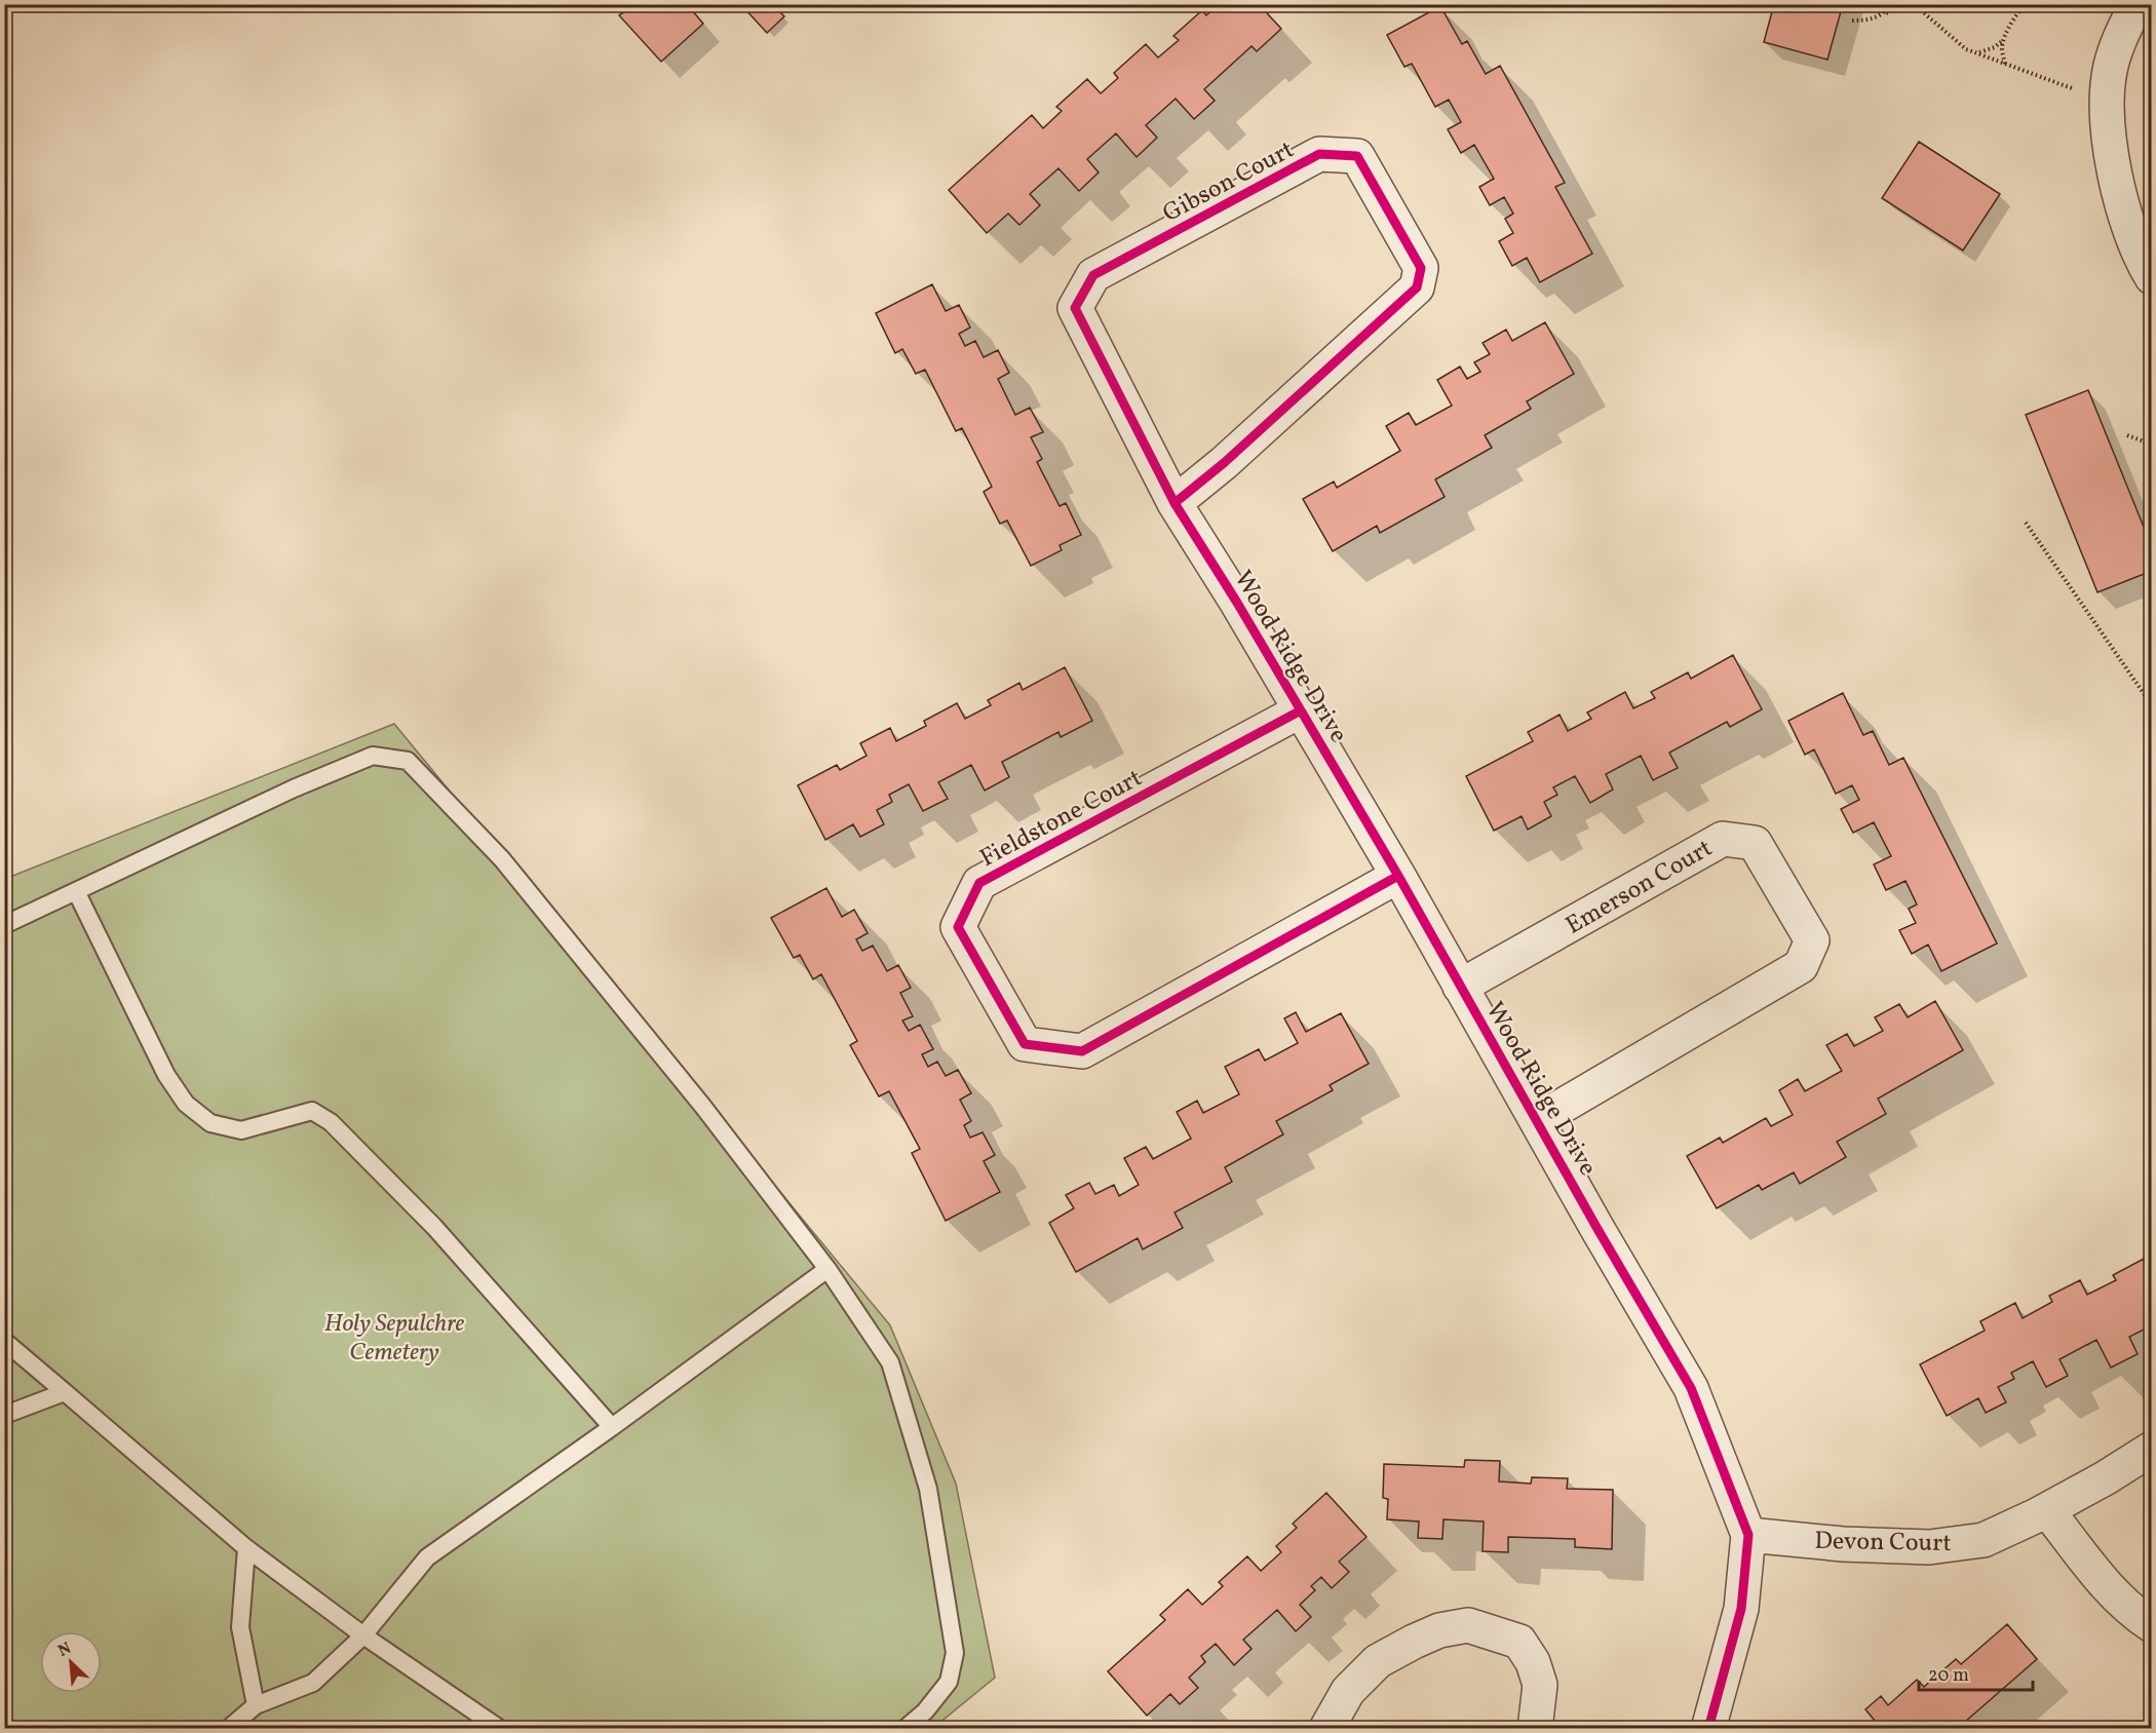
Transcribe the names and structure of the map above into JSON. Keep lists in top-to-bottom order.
{
  "streets": {
    "street": [
      "Gibson Court",
      "Wood Ridge Drive",
      "Fieldstone Court",
      "Emerson Court",
      "Devon Court"
    ]
  },
  "crossings": [
    ["Gibson Court", "Wood Ridge Drive"],
    ["Wood Ridge Drive", "Fieldstone Court"],
    ["Wood Ridge Drive", "Emerson Court"],
    ["Wood Ridge Drive", "Devon Court"]
  ],
  "parks": ["Holy Sepulchre Cemetery"],
  "scale_bar": "20 m",
  "north": "top left"
}
